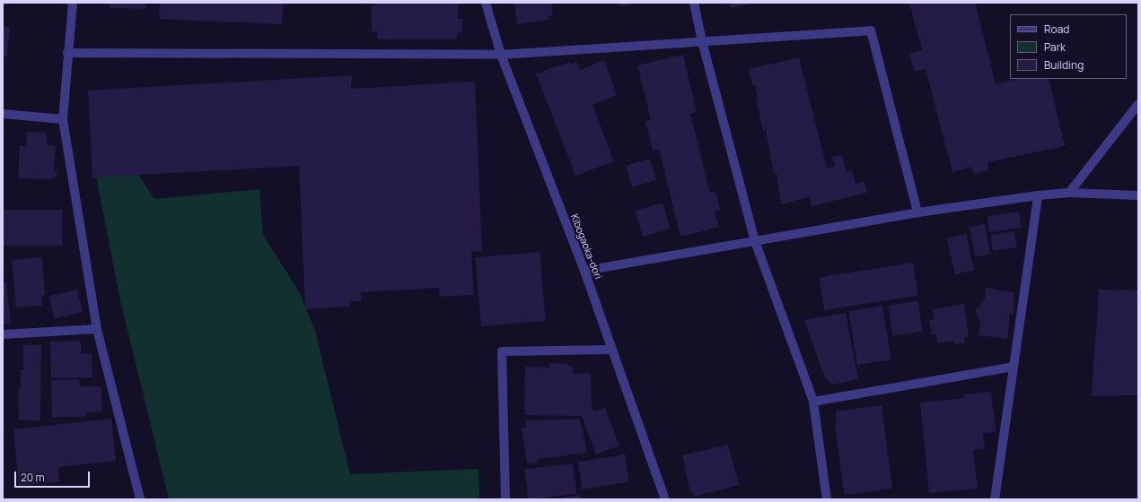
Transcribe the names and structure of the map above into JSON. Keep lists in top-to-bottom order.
{
  "streets": {
    "street": ["Kibogaoka-dori"]
  },
  "legend": ["Road", "Park", "Building"],
  "scale_bar": "20 m"
}
